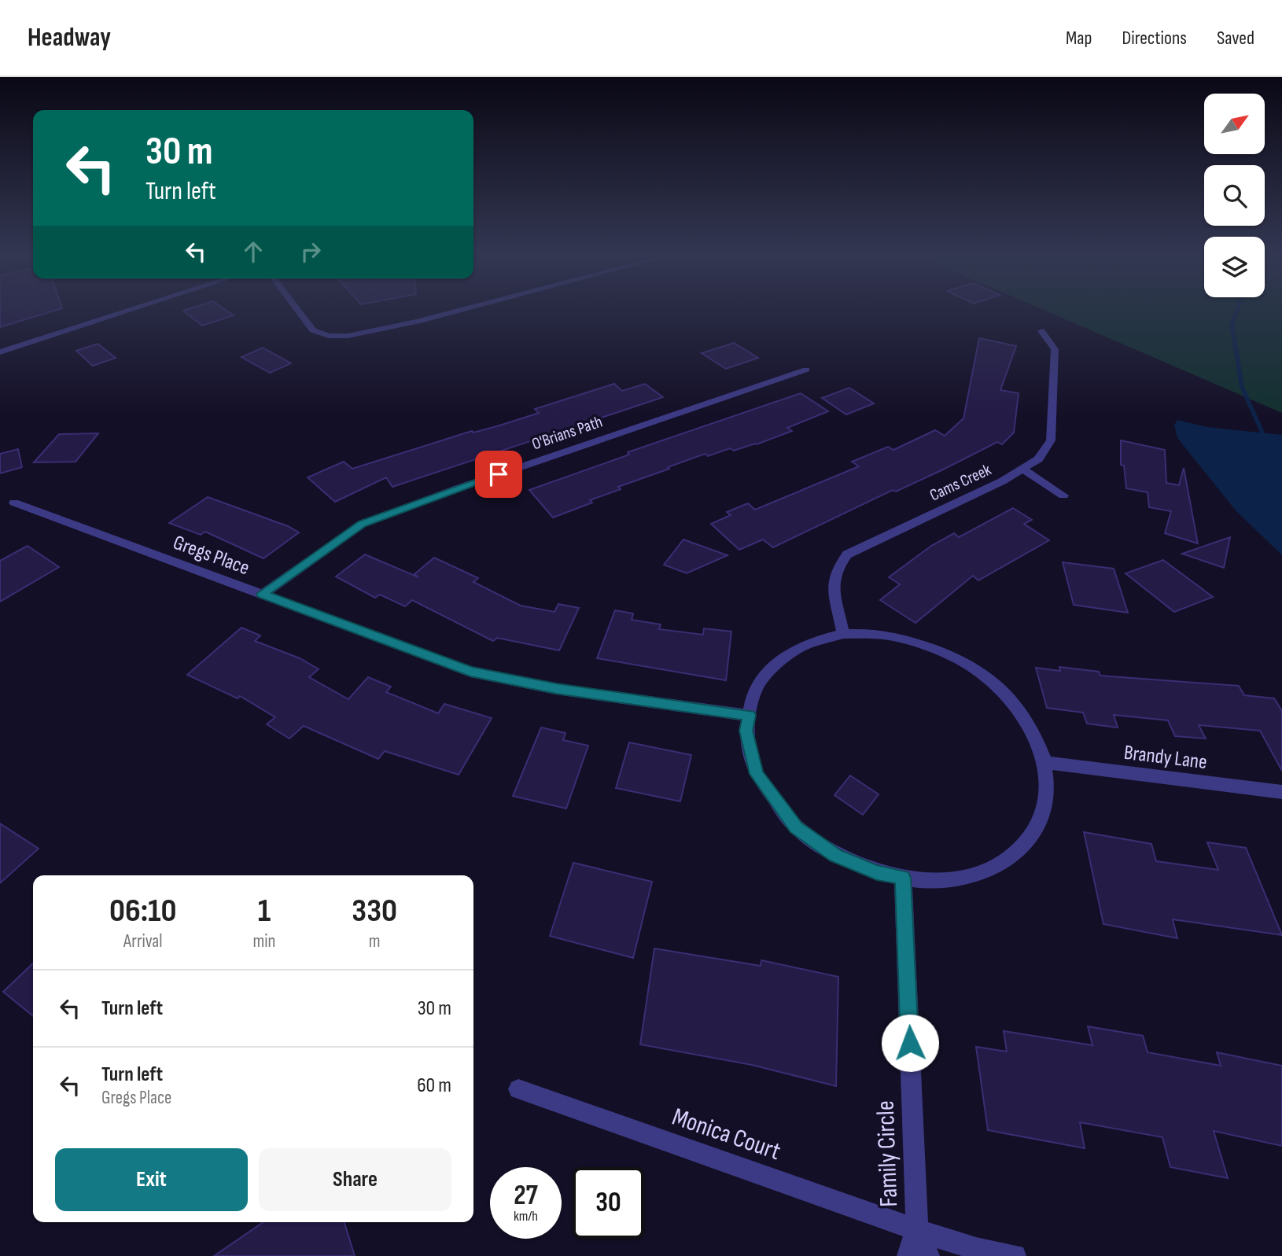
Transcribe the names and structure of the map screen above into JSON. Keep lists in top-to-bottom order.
{
  "streets": {
    "street": [
      "O'Brians Path",
      "Cams Creek",
      "Gregs Place",
      "Brandy Lane",
      "Monica Court",
      "Family Circle"
    ]
  },
  "crossings": [
    ["O'Brians Path", "Gregs Place"],
    ["Monica Court", "Family Circle"]
  ],
  "north": "top right",
  "page": {
    "header": "Headway",
    "nav": ["Map", "Directions", "Saved"],
    "turn": ["30 m", "Turn left"],
    "eta": [
      "06:10",
      "Arrival",
      "1",
      "min",
      "330",
      "m"
    ],
    "list": [
      {
        "name": "Turn left",
        "value": "30 m"
      },
      {
        "name": "Turn left",
        "note": "Gregs Place",
        "value": "60 m"
      }
    ],
    "buttons": ["Exit", "Share"],
    "speed": "27 km/h",
    "limit": "30"
  }
}
